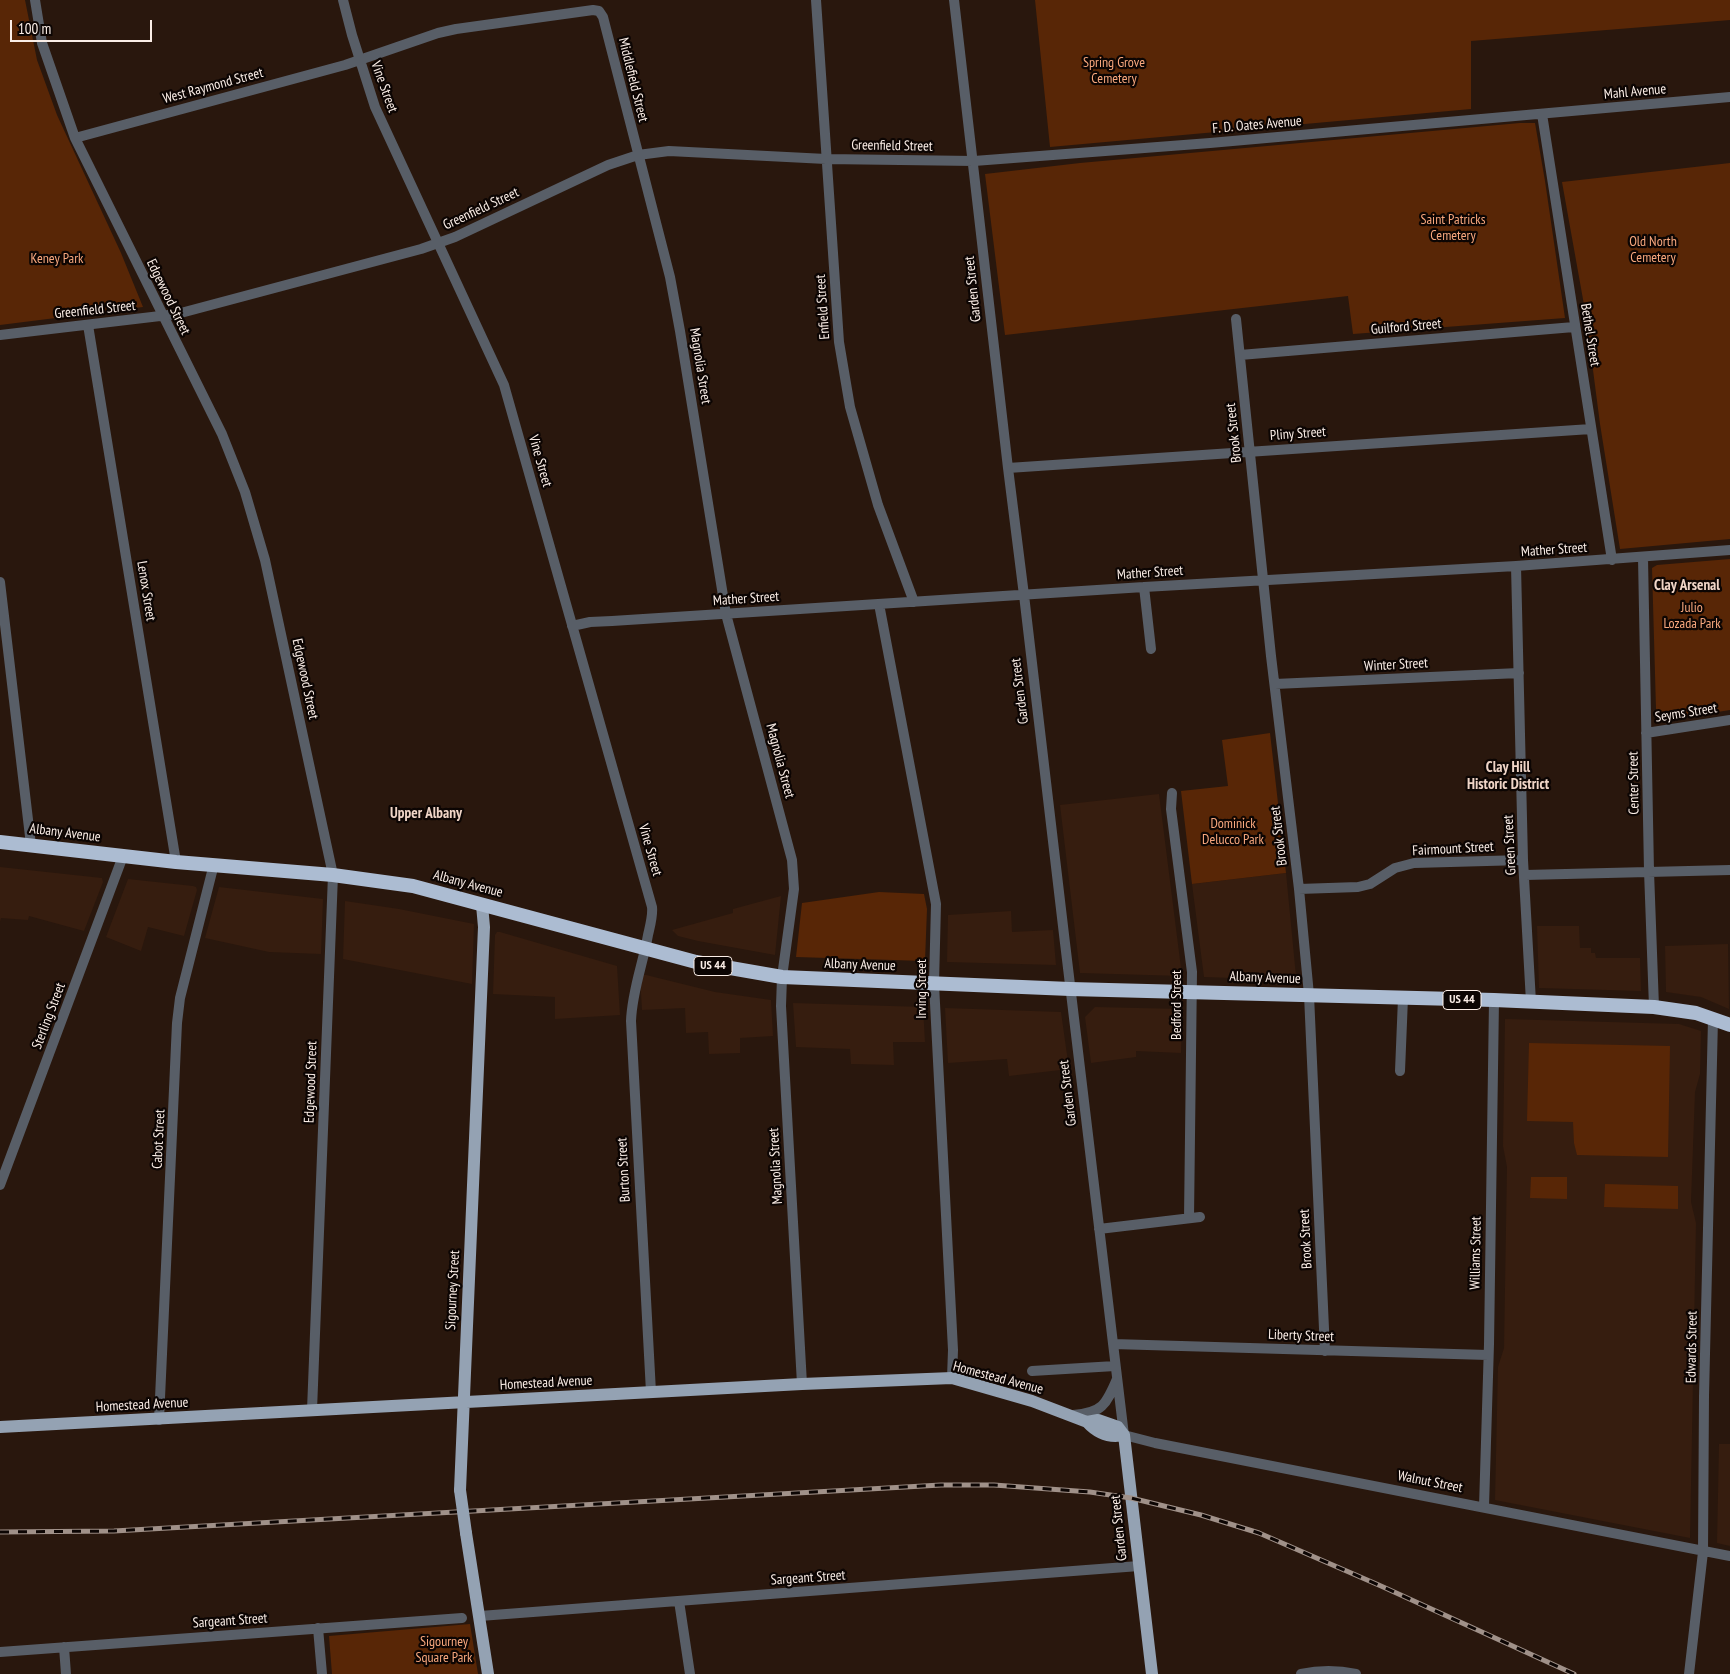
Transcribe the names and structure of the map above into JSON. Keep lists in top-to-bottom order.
{
  "streets": {
    "highway": ["Albany Avenue", "US 44"],
    "main road": ["Garden Street", "Sigourney Street", "Homestead Avenue"],
    "street": [
      "Middlefield Street",
      "West Raymond Street",
      "Vine Street",
      "Mahl Avenue",
      "F. D. Oates Avenue",
      "Greenfield Street",
      "Edgewood Street",
      "Enfield Street",
      "Guilford Street",
      "Bethel Street",
      "Magnolia Street",
      "Brook Street",
      "Pliny Street",
      "Mather Street",
      "Lenox Street",
      "Winter Street",
      "Seyms Street",
      "Center Street",
      "Green Street",
      "Fairmount Street",
      "Irving Street",
      "Bedford Street",
      "Sterling Street",
      "Cabot Street",
      "Burton Street",
      "Williams Street",
      "Liberty Street",
      "Edwards Street",
      "Walnut Street",
      "Sargeant Street"
    ]
  },
  "crossings": [
    ["Middlefield Street", "West Raymond Street"],
    ["Middlefield Street", "Greenfield Street"],
    ["Middlefield Street", "Magnolia Street"],
    ["West Raymond Street", "Vine Street"],
    ["West Raymond Street", "Edgewood Street"],
    ["Vine Street", "Greenfield Street"],
    ["Vine Street", "Mather Street"],
    ["Vine Street", "Albany Avenue"],
    ["Vine Street", "Burton Street"],
    ["Mahl Avenue", "F. D. Oates Avenue"],
    ["Mahl Avenue", "Bethel Street"],
    ["F. D. Oates Avenue", "Greenfield Street"],
    ["F. D. Oates Avenue", "Garden Street"],
    ["F. D. Oates Avenue", "Bethel Street"],
    ["Greenfield Street", "Garden Street"],
    ["Greenfield Street", "Edgewood Street"],
    ["Greenfield Street", "Enfield Street"],
    ["Greenfield Street", "Magnolia Street"],
    ["Greenfield Street", "Lenox Street"],
    ["Garden Street", "Pliny Street"],
    ["Garden Street", "Mather Street"],
    ["Garden Street", "Albany Avenue"],
    ["Garden Street", "Liberty Street"],
    ["Garden Street", "Homestead Avenue"],
    ["Garden Street", "Walnut Street"],
    ["Garden Street", "Sargeant Street"],
    ["Edgewood Street", "Albany Avenue"],
    ["Edgewood Street", "Homestead Avenue"],
    ["Enfield Street", "Mather Street"],
    ["Guilford Street", "Bethel Street"],
    ["Guilford Street", "Brook Street"],
    ["Bethel Street", "Pliny Street"],
    ["Bethel Street", "Mather Street"],
    ["Magnolia Street", "Mather Street"],
    ["Magnolia Street", "Albany Avenue"],
    ["Magnolia Street", "Homestead Avenue"],
    ["Brook Street", "Pliny Street"],
    ["Brook Street", "Mather Street"],
    ["Brook Street", "Winter Street"],
    ["Brook Street", "Albany Avenue"],
    ["Brook Street", "Fairmount Street"],
    ["Brook Street", "Liberty Street"],
    ["Mather Street", "Center Street"],
    ["Mather Street", "Green Street"],
    ["Mather Street", "Irving Street"],
    ["Lenox Street", "Albany Avenue"],
    ["Winter Street", "Green Street"],
    ["Seyms Street", "Center Street"],
    ["Center Street", "Albany Avenue"],
    ["Albany Avenue", "Green Street"],
    ["Albany Avenue", "Irving Street"],
    ["Albany Avenue", "Bedford Street"],
    ["Albany Avenue", "Sterling Street"],
    ["Albany Avenue", "Cabot Street"],
    ["Albany Avenue", "Burton Street"],
    ["Albany Avenue", "Williams Street"],
    ["Albany Avenue", "Sigourney Street"],
    ["Albany Avenue", "Edwards Street"],
    ["Green Street", "Fairmount Street"],
    ["Irving Street", "Homestead Avenue"],
    ["Cabot Street", "Homestead Avenue"],
    ["Burton Street", "Homestead Avenue"],
    ["Williams Street", "Liberty Street"],
    ["Williams Street", "Walnut Street"],
    ["Sigourney Street", "Homestead Avenue"],
    ["Sigourney Street", "Sargeant Street"],
    ["Edwards Street", "Walnut Street"],
    ["Homestead Avenue", "Walnut Street"]
  ],
  "districts": ["Clay Arsenal", "Clay Hill Historic District", "Upper Albany"],
  "parks": [
    "Spring Grove Cemetery",
    "Saint Patricks Cemetery",
    "Old North Cemetery",
    "Keney Park",
    "Julio Lozada Park",
    "Dominick Delucco Park",
    "Sigourney Square Park"
  ],
  "scale_bar": "100 m"
}
